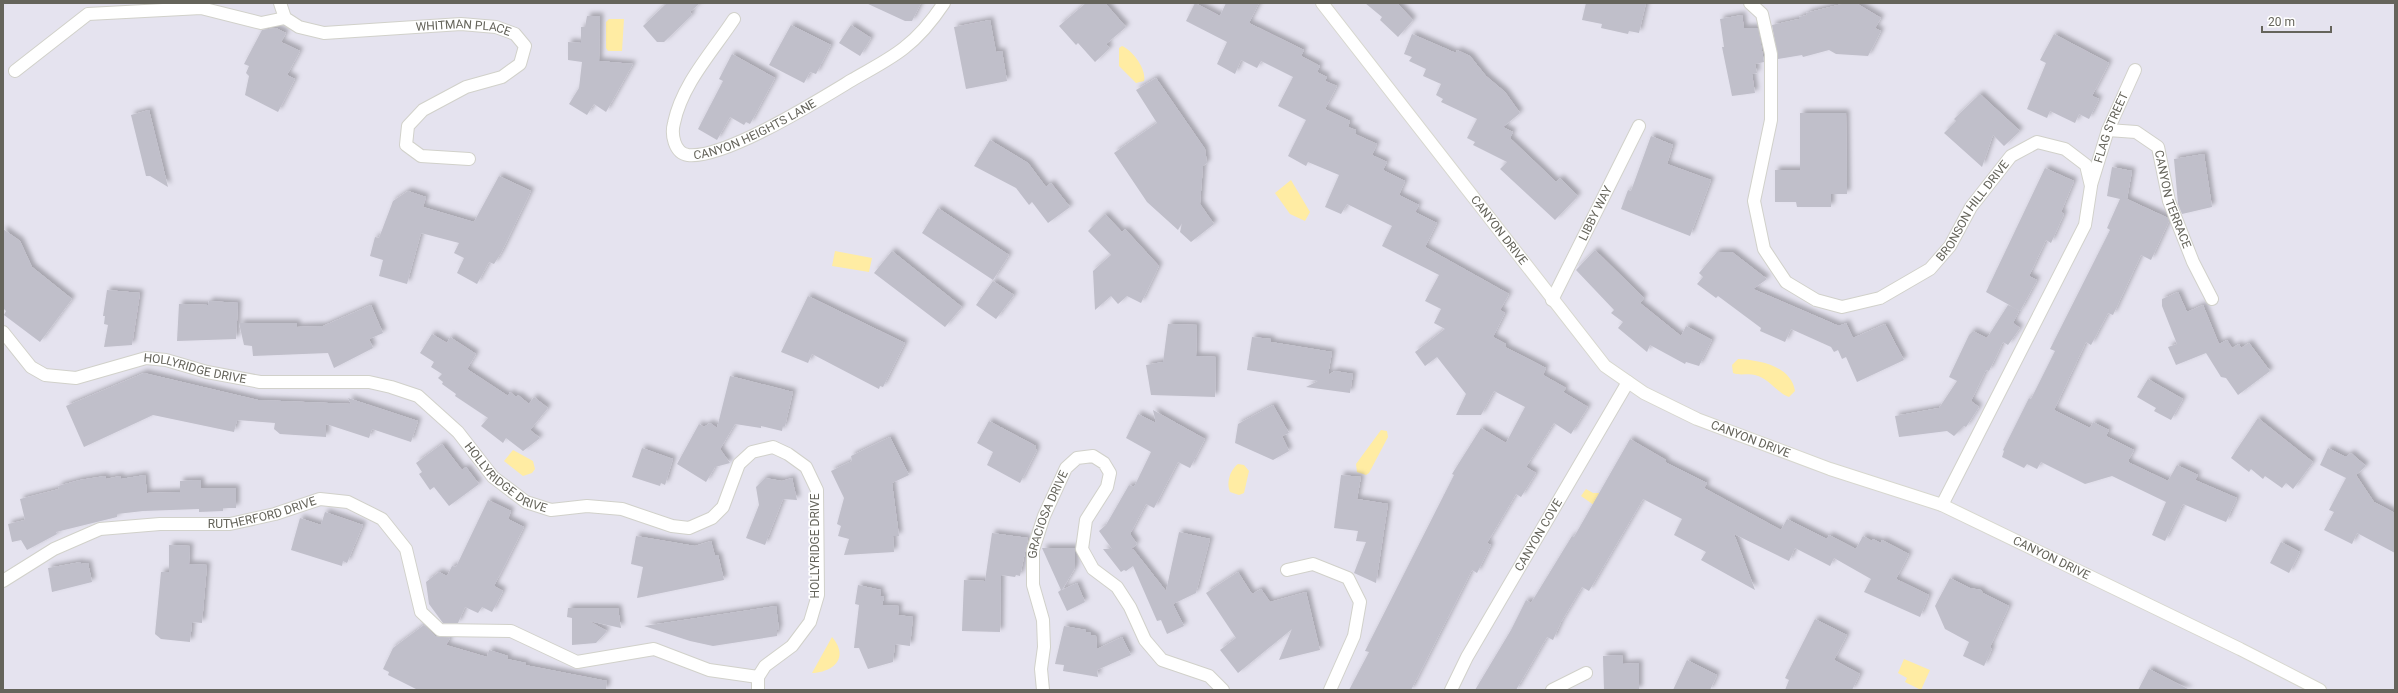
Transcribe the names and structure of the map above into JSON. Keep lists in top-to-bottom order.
{
  "streets": {
    "street": [
      "WHITMAN PLACE",
      "CANYON HEIGHTS LANE",
      "FLAG STREET",
      "CANYON TERRACE",
      "BRONSON HILL DRIVE",
      "LIBBY WAY",
      "CANYON DRIVE",
      "HOLLYRIDGE DRIVE",
      "RUTHERFORD DRIVE",
      "GRACIOSA DRIVE",
      "CANYON COVE"
    ]
  },
  "crossings": [
    ["FLAG STREET", "CANYON TERRACE"],
    ["FLAG STREET", "BRONSON HILL DRIVE"],
    ["BRONSON HILL DRIVE", "CANYON DRIVE"],
    ["LIBBY WAY", "CANYON DRIVE"],
    ["CANYON DRIVE", "CANYON COVE"],
    ["HOLLYRIDGE DRIVE", "RUTHERFORD DRIVE"]
  ],
  "scale_bar": "20 m"
}
